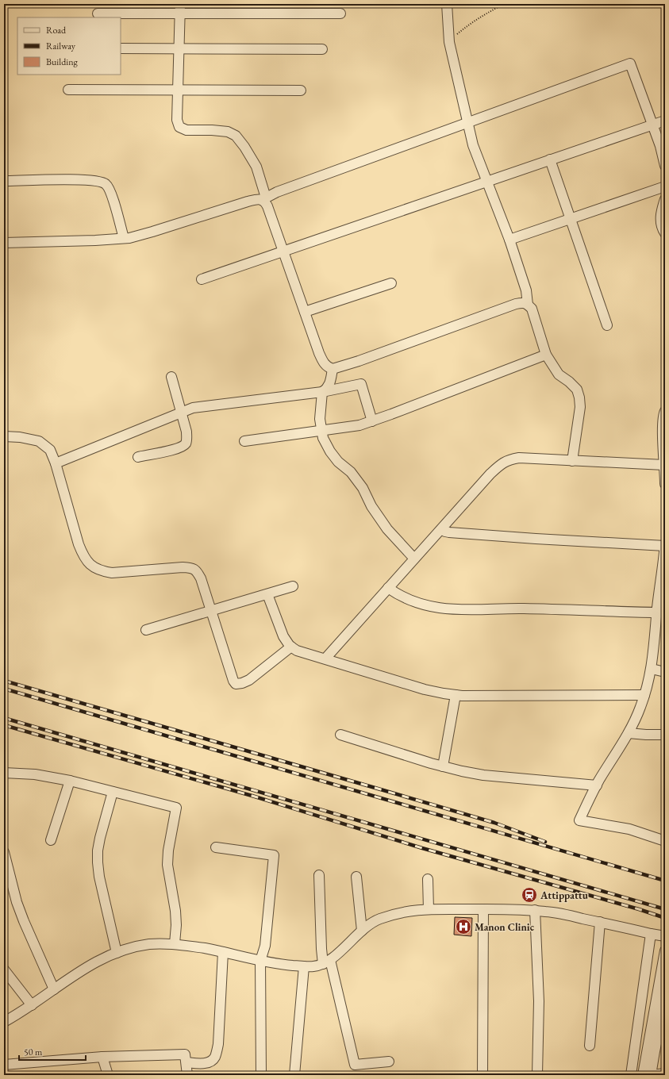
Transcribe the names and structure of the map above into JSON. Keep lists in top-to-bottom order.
{
  "places": {
    "station": ["Attippattu"],
    "hospital": ["Manon Clinic"]
  },
  "legend": ["Road", "Railway", "Building"],
  "scale_bar": "50 m"
}
